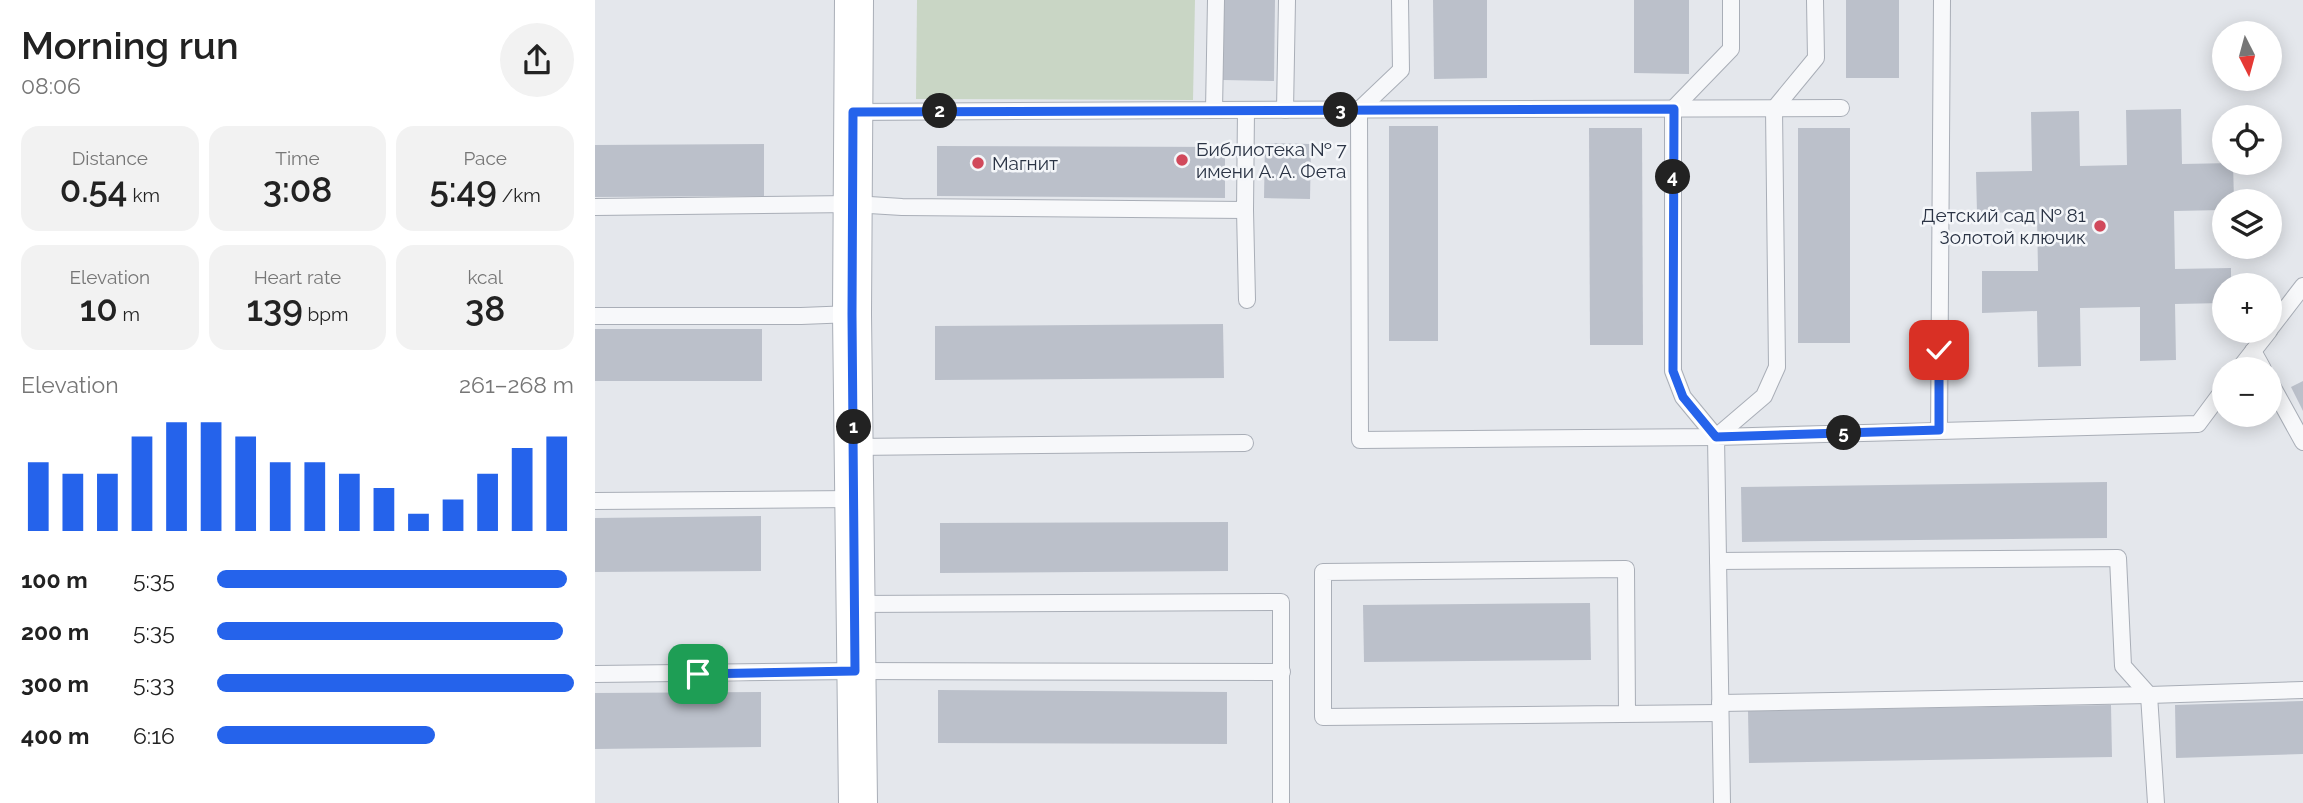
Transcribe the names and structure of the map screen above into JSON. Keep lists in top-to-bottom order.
{
  "places": ["Библиотека № 7 имени А. А. Фета", "Магнит", "Детский сад № 81 Золотой ключик"],
  "north": "bottom",
  "page": {
    "heading": ["Morning run", "08:06"],
    "map_buttons": ["+", "−"],
    "pins": [
      "3",
      "2",
      "4",
      "1",
      "5"
    ],
    "stats": [
      ["Distance", "0.54 km"],
      ["Time", "3:08"],
      ["Pace", "5:49 /km"],
      ["Elevation", "10 m"],
      ["Heart rate", "139 bpm"],
      ["kcal", "38"]
    ],
    "chart": ["Elevation", "261–268 m"],
    "list": [
      {
        "name": "100 m",
        "note": "5:35"
      },
      {
        "name": "200 m",
        "note": "5:35"
      },
      {
        "name": "300 m",
        "note": "5:33"
      },
      {
        "name": "400 m",
        "note": "6:16"
      }
    ]
  }
}
